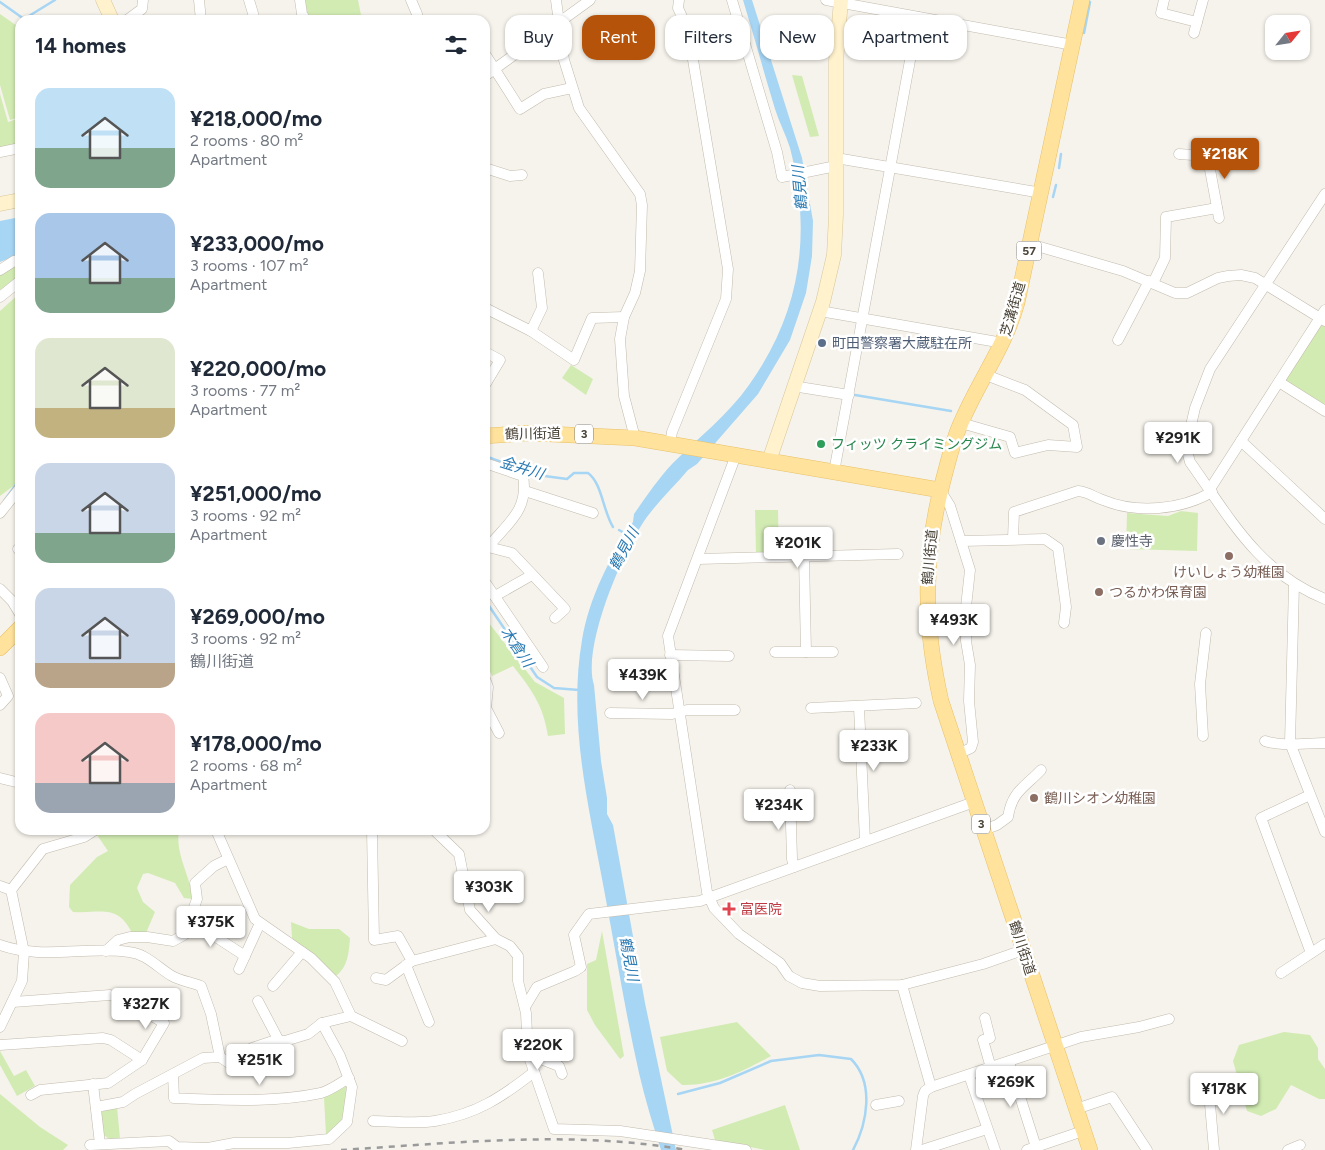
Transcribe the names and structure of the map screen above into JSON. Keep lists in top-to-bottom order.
{
  "streets": {
    "main road": [
      "57",
      "芝溝街道",
      "鶴川街道",
      "3"
    ]
  },
  "crossings": [
    ["芝溝街道", "鶴川街道"]
  ],
  "water": ["鶴見川", "金井川", "木倉川"],
  "places": {
    "other": [
      "町田警察署大蔵駐在所",
      "フィッツ クライミングジム",
      "慶性寺",
      "けいしょう幼稚園",
      "つるかわ保育園",
      "鶴川シオン幼稚園"
    ],
    "health": ["富医院"]
  },
  "north": "top right",
  "page": {
    "chip": [
      "Buy",
      "Rent",
      "Filters",
      "New",
      "Apartment"
    ],
    "heading": "14 homes",
    "list": [
      {
        "name": "¥218,000/mo",
        "note": "2 rooms · 80 m² · Apartment"
      },
      {
        "name": "¥233,000/mo",
        "note": "3 rooms · 107 m² · Apartment"
      },
      {
        "name": "¥220,000/mo",
        "note": "3 rooms · 77 m² · Apartment"
      },
      {
        "name": "¥251,000/mo",
        "note": "3 rooms · 92 m² · Apartment"
      },
      {
        "name": "¥269,000/mo",
        "note": "3 rooms · 92 m² · 鶴川街道"
      },
      {
        "name": "¥178,000/mo",
        "note": "2 rooms · 68 m² · Apartment"
      }
    ],
    "price": [
      "¥218K",
      "¥291K",
      "¥201K",
      "¥493K",
      "¥439K",
      "¥233K",
      "¥234K",
      "¥303K",
      "¥375K",
      "¥327K",
      "¥220K",
      "¥251K",
      "¥269K",
      "¥178K"
    ]
  }
}
